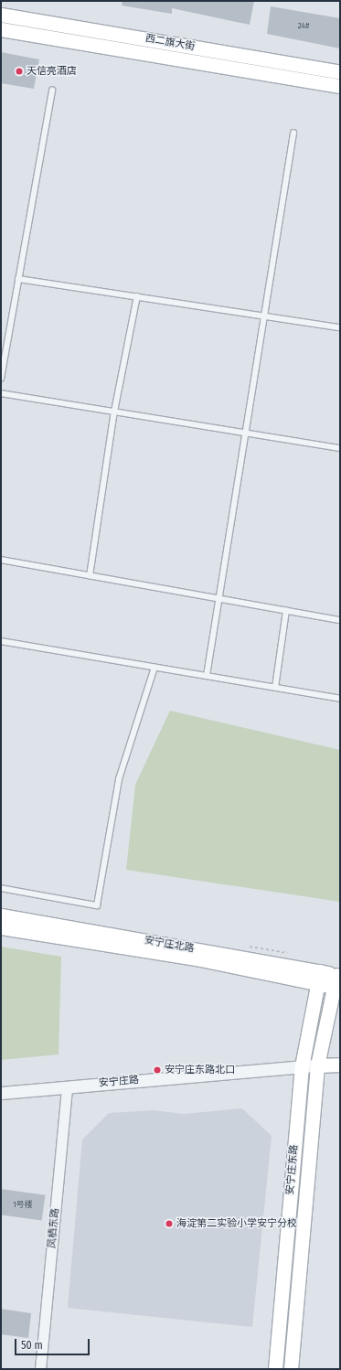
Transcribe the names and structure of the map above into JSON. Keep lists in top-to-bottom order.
{
  "streets": {
    "main road": ["西二旗大街", "安宁庄北路", "安宁庄东路"],
    "street": ["安宁庄路", "凤栖东路"]
  },
  "crossings": [
    ["安宁庄北路", "安宁庄东路"],
    ["安宁庄路", "安宁庄东路"],
    ["安宁庄路", "凤栖东路"]
  ],
  "places": ["天信亮酒店", "安宁庄东路北口", "海淀第二实验小学安宁分校"],
  "house_numbers": ["24#", "1号楼"],
  "scale_bar": "50 m"
}
